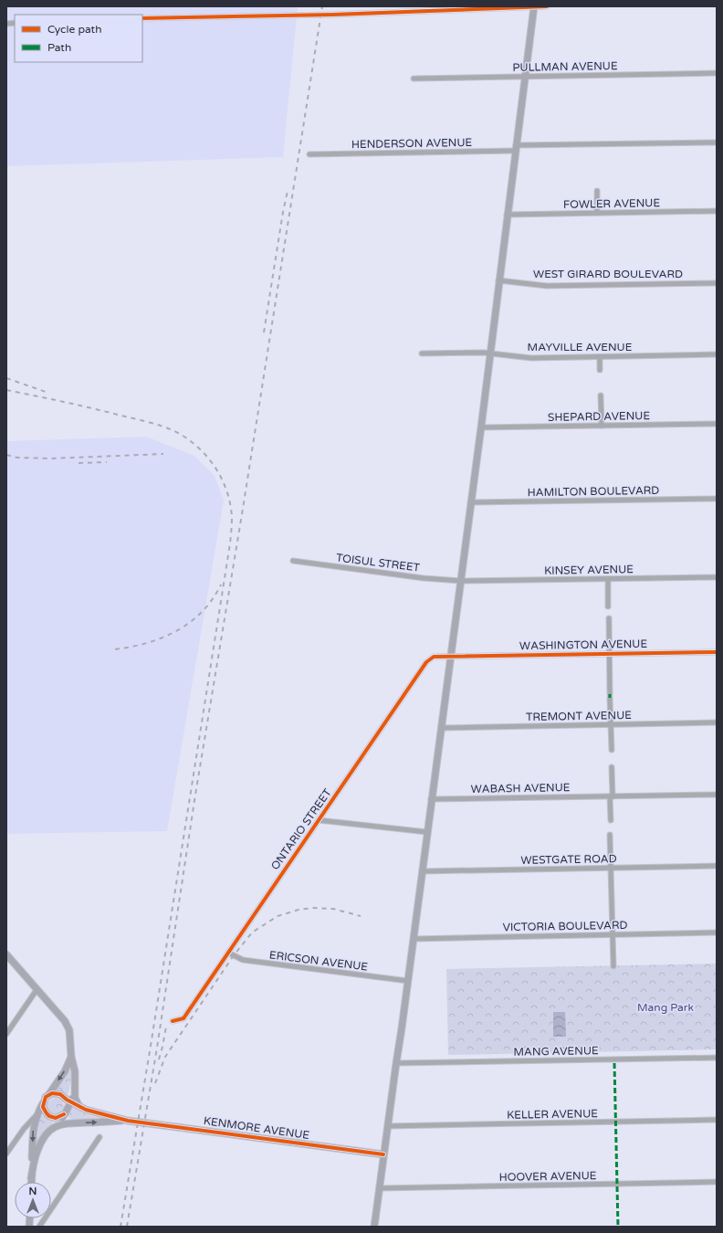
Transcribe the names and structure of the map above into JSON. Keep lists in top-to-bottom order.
{
  "streets": {
    "main road": ["KENMORE AVENUE"],
    "street": [
      "PULLMAN AVENUE",
      "HENDERSON AVENUE",
      "FOWLER AVENUE",
      "WEST GIRARD BOULEVARD",
      "MAYVILLE AVENUE",
      "SHEPARD AVENUE",
      "HAMILTON BOULEVARD",
      "TOISUL STREET",
      "KINSEY AVENUE",
      "WASHINGTON AVENUE",
      "TREMONT AVENUE",
      "WABASH AVENUE",
      "ONTARIO STREET",
      "WESTGATE ROAD",
      "VICTORIA BOULEVARD",
      "ERICSON AVENUE",
      "MANG AVENUE",
      "KELLER AVENUE",
      "HOOVER AVENUE"
    ]
  },
  "crossings": [
    ["TOISUL STREET", "KINSEY AVENUE"],
    ["WASHINGTON AVENUE", "ONTARIO STREET"],
    ["ONTARIO STREET", "ERICSON AVENUE"]
  ],
  "parks": ["Mang Park"],
  "legend": ["Cycle path", "Path"],
  "north": "top"
}
